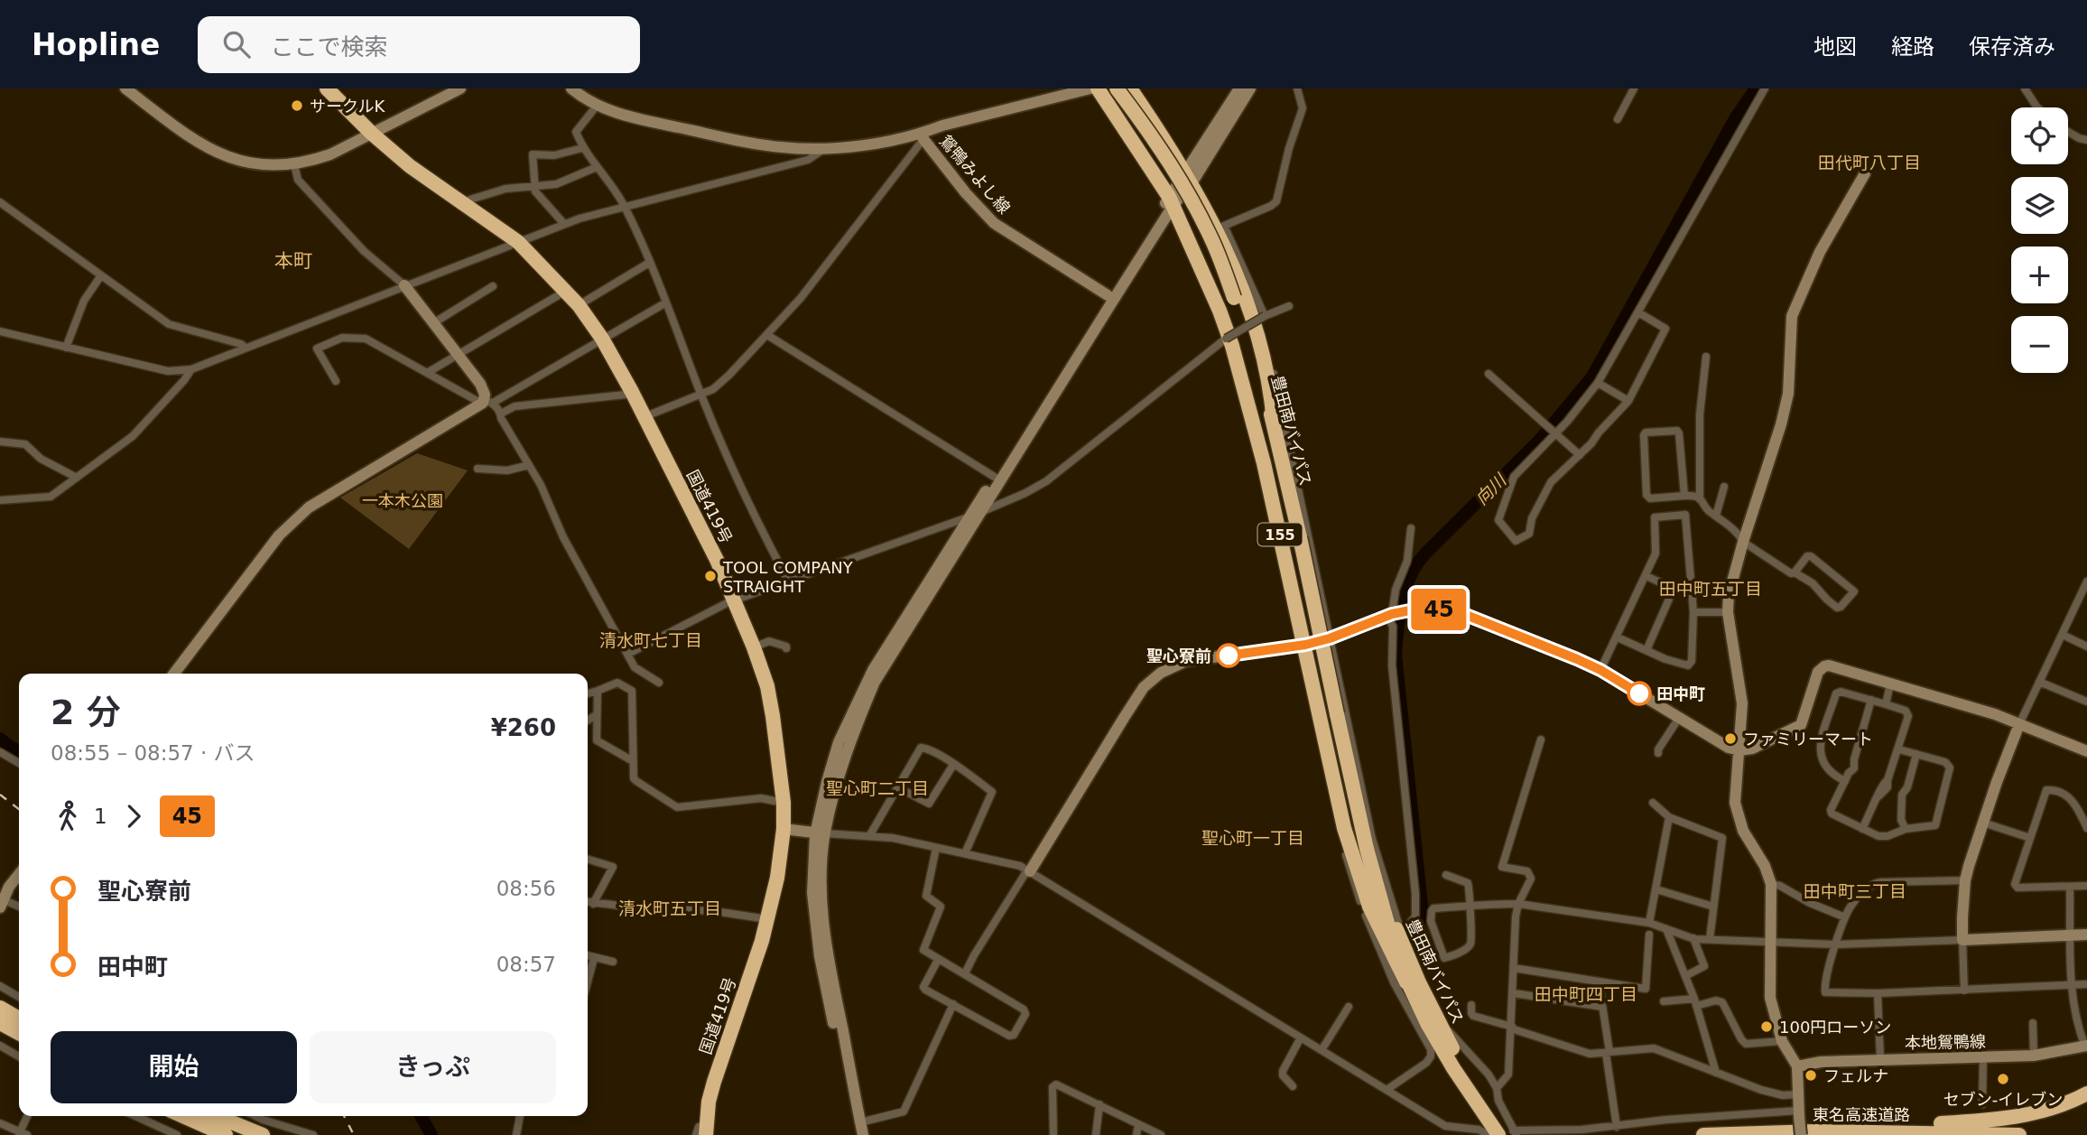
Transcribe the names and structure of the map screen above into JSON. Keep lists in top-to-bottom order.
{
  "streets": {
    "highway": [
      "豊田南バイパス",
      "国道419号",
      "155",
      "東名高速道路"
    ],
    "street": ["鴛鴨みよし線", "本地鴛鴨線"]
  },
  "crossings": [
    ["豊田南バイパス", "155"]
  ],
  "districts": [
    "田代町八丁目",
    "本町",
    "田中町五丁目",
    "清水町七丁目",
    "聖心町二丁目",
    "聖心町一丁目",
    "田中町三丁目",
    "清水町五丁目",
    "田中町四丁目"
  ],
  "water": ["向川"],
  "parks": ["一本木公園"],
  "places": [
    "サークルK",
    "TOOL COMPANY STRAIGHT",
    "聖心寮前",
    "田中町",
    "ファミリーマート",
    "100円ローソン",
    "フェルナ",
    "セブン-イレブン"
  ],
  "lines": ["bus line 45"],
  "page": {
    "header": "Hopline",
    "search": "ここで検索",
    "nav": ["地図", "経路", "保存済み"],
    "on_map": "45",
    "map_buttons": ["+", "−"],
    "heading": ["2 分", "08:55 – 08:57 · バス", "¥260"],
    "legs": ["1", "45"],
    "list": [
      {
        "name": "聖心寮前",
        "value": "08:56"
      },
      {
        "name": "田中町",
        "value": "08:57"
      }
    ],
    "buttons": ["開始", "きっぷ"]
  }
}
